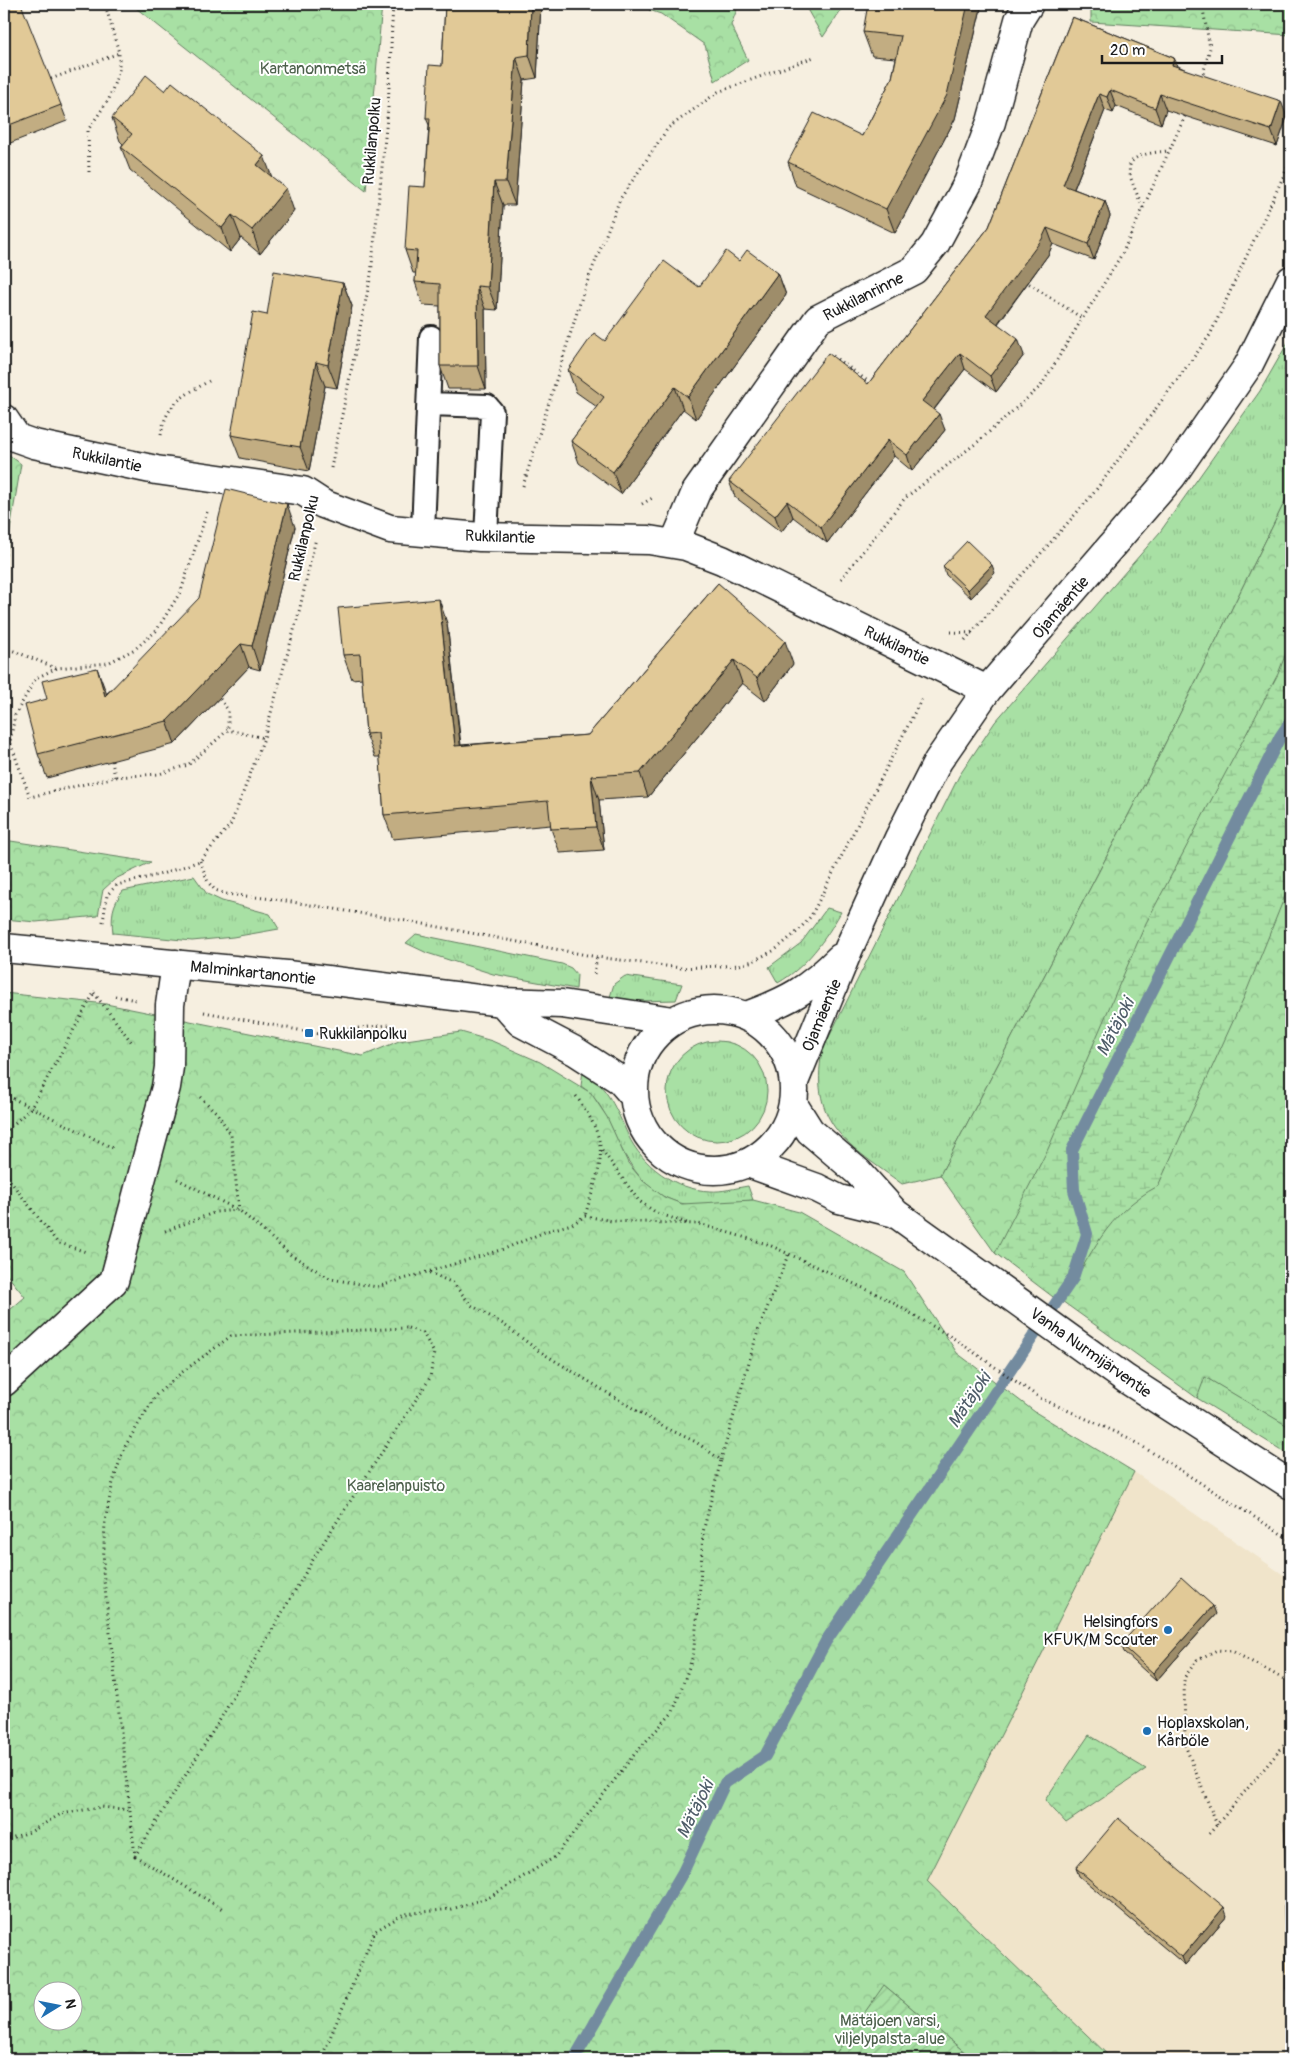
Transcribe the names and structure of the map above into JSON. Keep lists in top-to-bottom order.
{
  "streets": {
    "street": [
      "Rukkilanrinne",
      "Rukkilantie",
      "Ojamäentie",
      "Malminkartanontie",
      "Vanha Nurmijärventie"
    ],
    "path": ["Rukkilanpolku"]
  },
  "crossings": [
    ["Rukkilanpolku", "Rukkilantie"],
    ["Rukkilanrinne", "Rukkilantie"],
    ["Rukkilantie", "Ojamäentie"],
    ["Ojamäentie", "Malminkartanontie"],
    ["Ojamäentie", "Vanha Nurmijärventie"],
    ["Malminkartanontie", "Vanha Nurmijärventie"]
  ],
  "water": ["Mätäjoki"],
  "parks": ["Kartanonmetsä", "Kaarelanpuisto", "Mätäjoen varsi, viljelypalsta-alue"],
  "places": {
    "transit": ["Rukkilanpolku"],
    "other": ["Helsingfors KFUK/M Scouter", "Hoplaxskolan, Kårböle"]
  },
  "scale_bar": "20 m",
  "north": "right"
}
